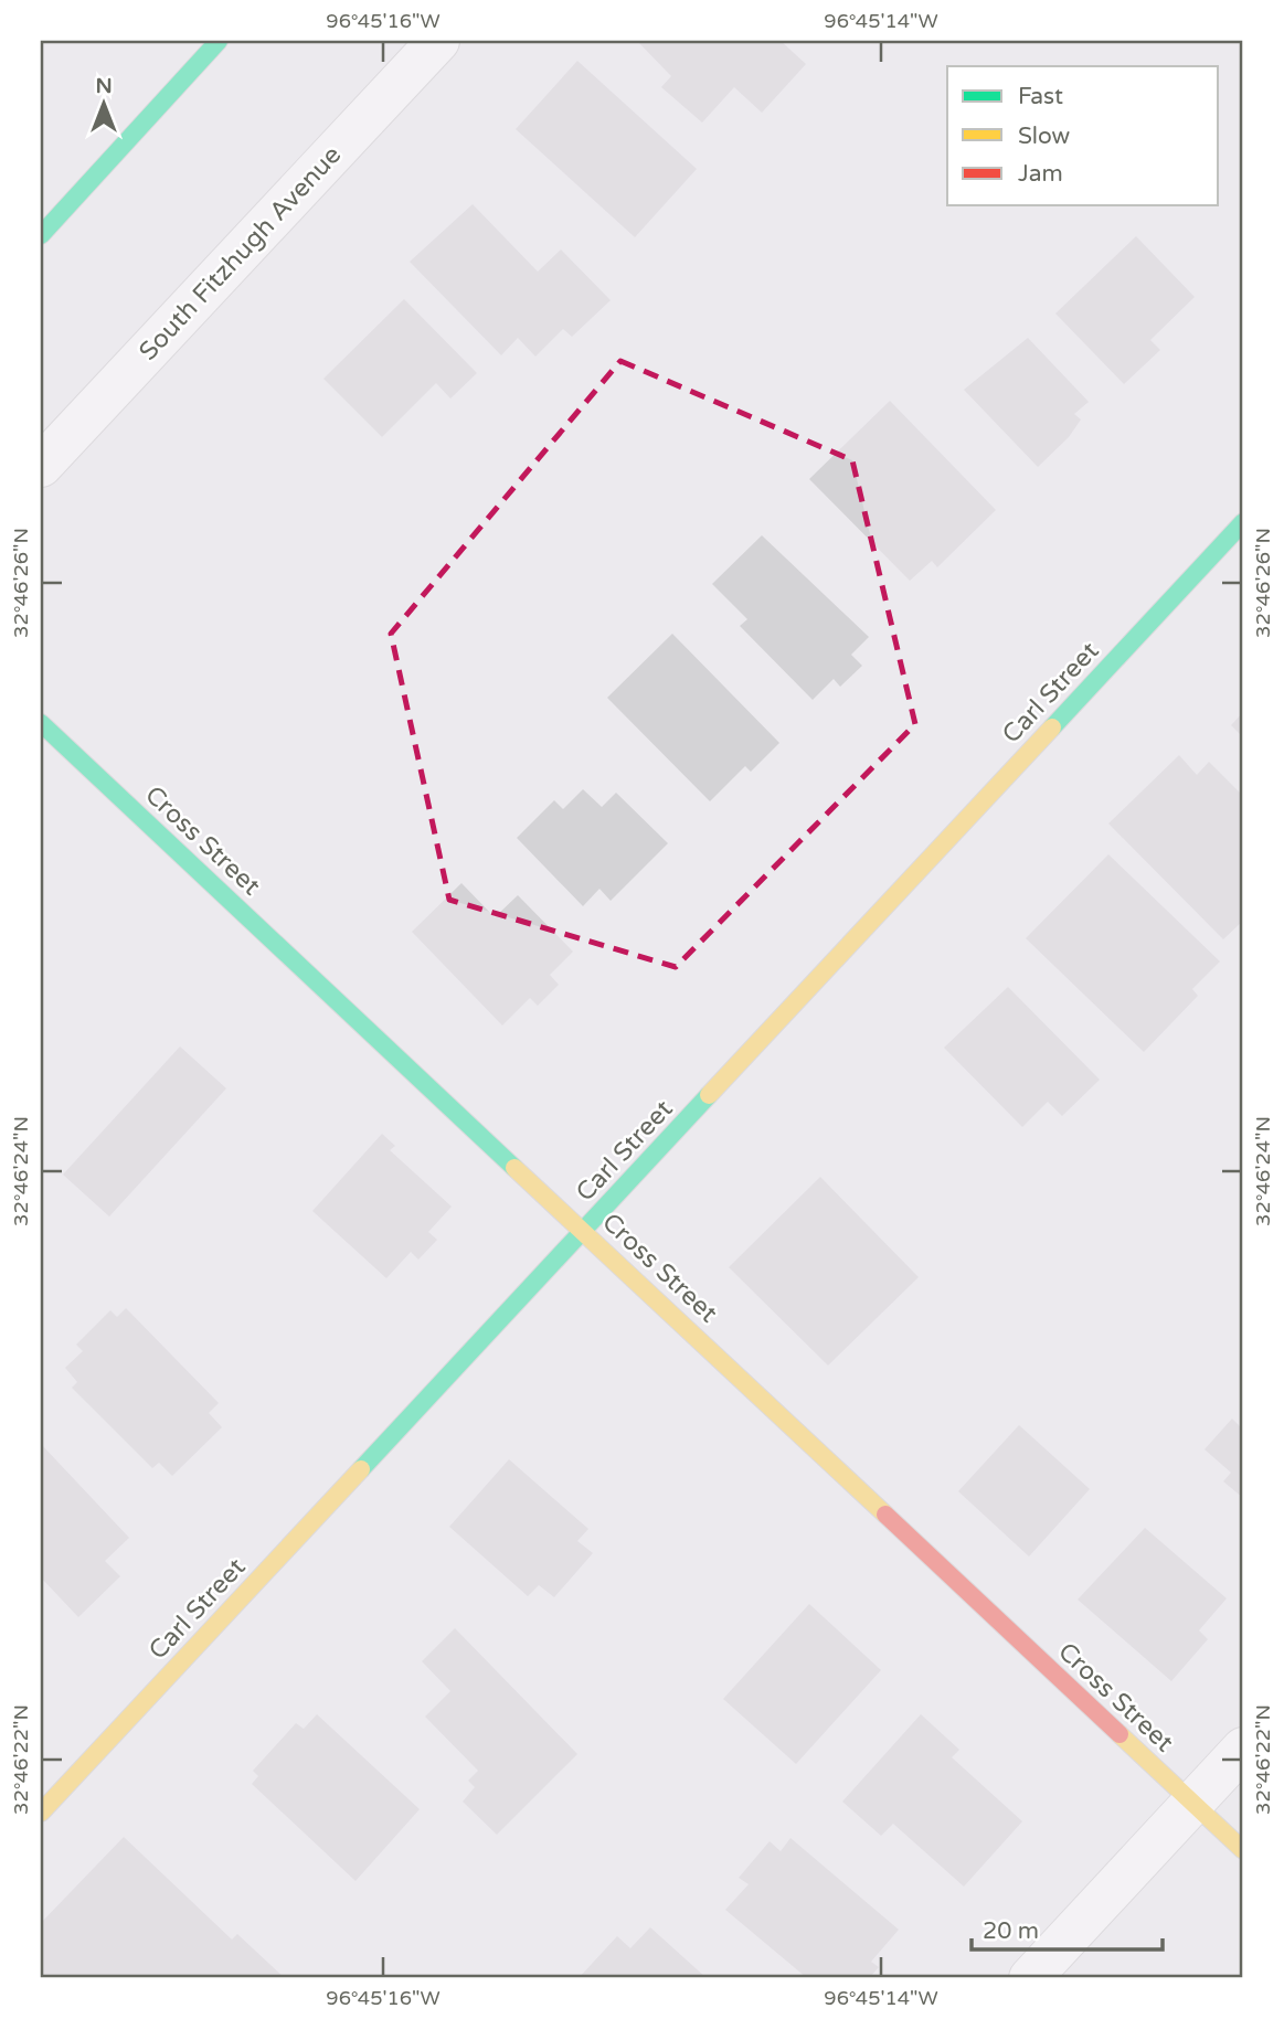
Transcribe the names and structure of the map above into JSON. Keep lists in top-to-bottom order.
{
  "streets": {
    "street": ["South Fitzhugh Avenue", "Carl Street", "Cross Street"]
  },
  "crossings": [
    ["Carl Street", "Cross Street"]
  ],
  "legend": ["Fast", "Slow", "Jam"],
  "scale_bar": "20 m",
  "north": "top",
  "coordinates": [
    "96°45'16\"W",
    "96°45'14\"W",
    "32°46'26\"N",
    "32°46'24\"N",
    "32°46'22\"N"
  ]
}
